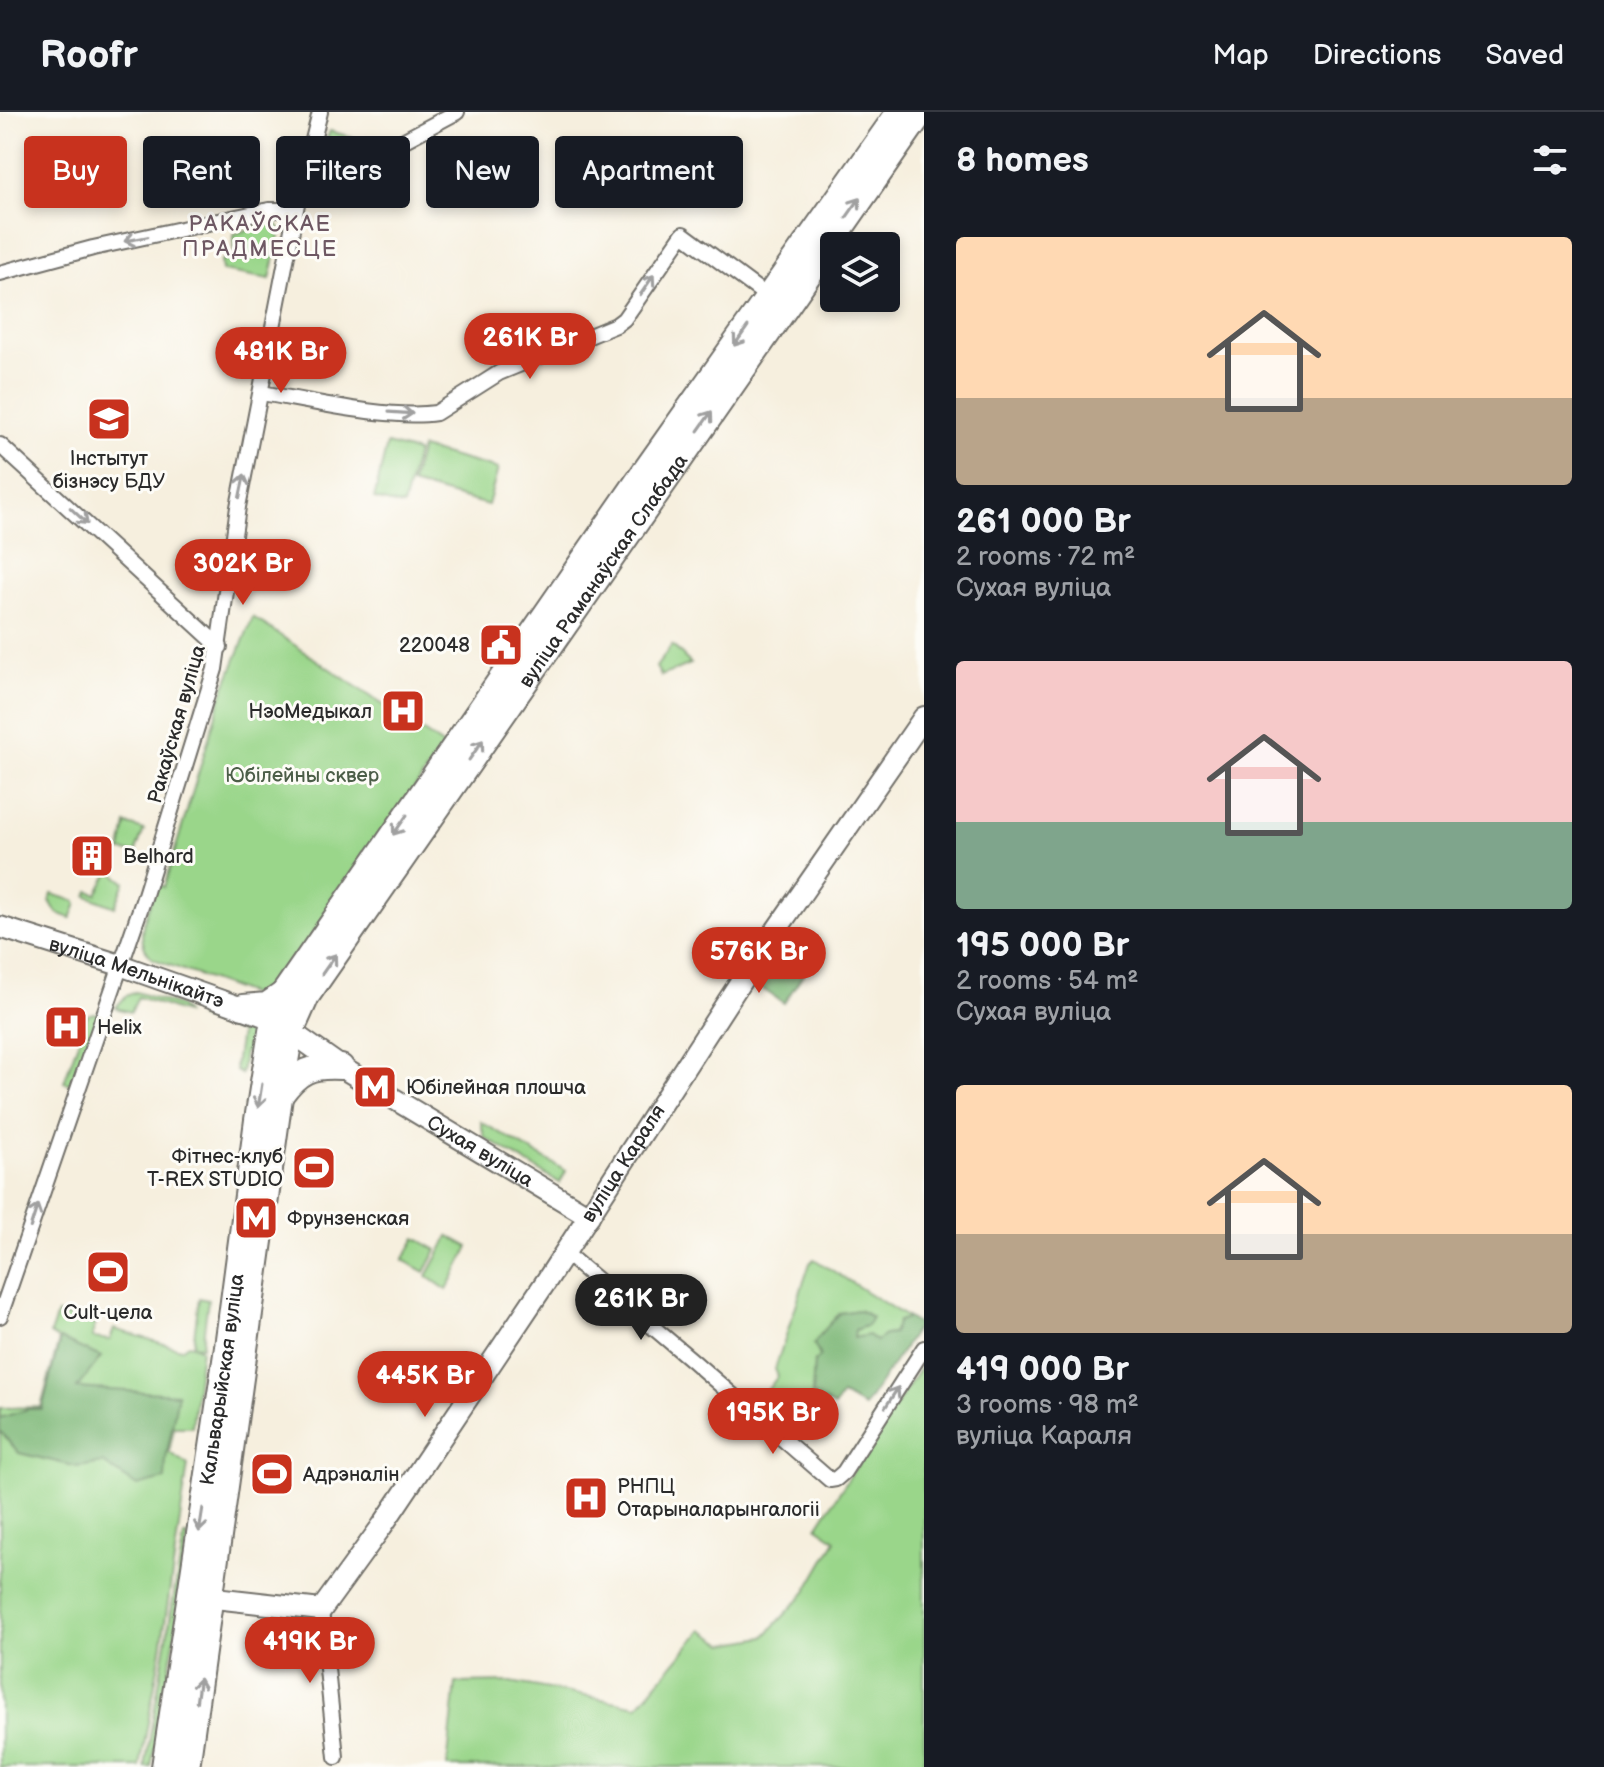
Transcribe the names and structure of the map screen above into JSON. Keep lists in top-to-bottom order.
{
  "streets": {
    "main road": [
      "вуліца Раманаўская Слабада",
      "вуліца Мельнікайтэ",
      "Сухая вуліца",
      "вуліца Караля",
      "Кальварыйская вуліца"
    ],
    "street": ["Ракаўская вуліца"]
  },
  "crossings": [
    ["вуліца Раманаўская Слабада", "вуліца Мельнікайтэ"],
    ["вуліца Раманаўская Слабада", "Сухая вуліца"],
    ["вуліца Раманаўская Слабада", "Кальварыйская вуліца"],
    ["Ракаўская вуліца", "вуліца Мельнікайтэ"],
    ["вуліца Мельнікайтэ", "Сухая вуліца"],
    ["вуліца Мельнікайтэ", "Кальварыйская вуліца"],
    ["Сухая вуліца", "вуліца Караля"],
    ["Сухая вуліца", "Кальварыйская вуліца"]
  ],
  "one_way": ["Ракаўская вуліца"],
  "districts": ["РАКАЎСКАЕ ПРАДМЕСЦЕ"],
  "parks": ["Юбілейны сквер"],
  "places": {
    "school or university": ["Інстытут бізнэсу БДУ"],
    "public building": ["220048"],
    "hospital": ["НэоМедыкал", "Helix", "РНПЦ Отарыналарынгалогіі"],
    "building": ["Belhard"],
    "metro station": ["Юбілейная плошча", "Фрунзенская"],
    "sports": ["Фітнес-клуб T-REX STUDIO", "Cult-цела", "Адрэналін"]
  },
  "page": {
    "header": "Roofr",
    "nav": ["Map", "Directions", "Saved"],
    "heading": "8 homes",
    "chip": [
      "Buy",
      "Rent",
      "Filters",
      "New",
      "Apartment"
    ],
    "list": [
      {
        "name": "261 000 Br",
        "note": "2 rooms · 72 m² · Сухая вуліца"
      },
      {
        "name": "195 000 Br",
        "note": "2 rooms · 54 m² · Сухая вуліца"
      },
      {
        "name": "419 000 Br",
        "note": "3 rooms · 98 m² · вуліца Караля"
      }
    ],
    "price": [
      "261K Br",
      "481K Br",
      "302K Br",
      "576K Br",
      "261K Br",
      "445K Br",
      "195K Br",
      "419K Br"
    ]
  }
}
